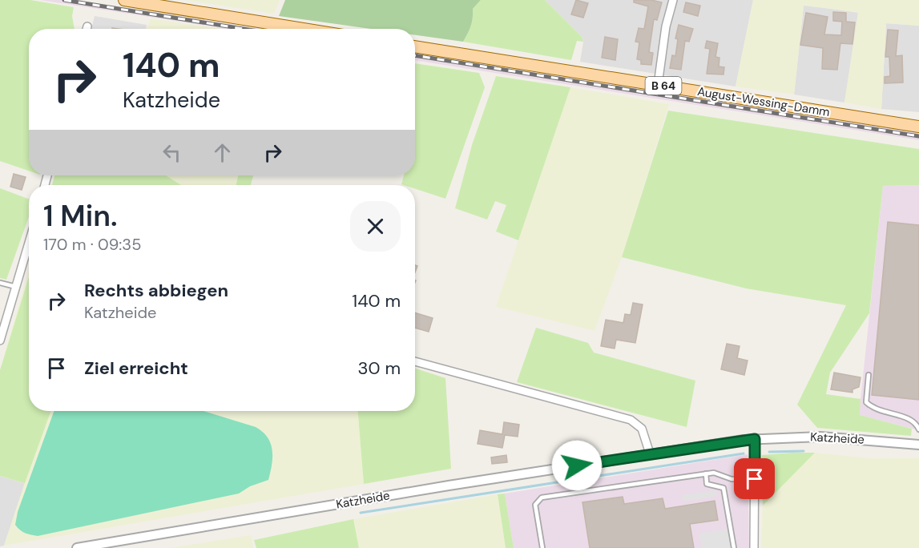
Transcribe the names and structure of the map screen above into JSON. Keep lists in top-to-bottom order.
{
  "streets": {
    "main road": ["B 64", "August-Wessing-Damm"],
    "street": ["Katzheide"]
  },
  "page": {
    "turn": ["140 m", "Katzheide"],
    "heading": ["1 Min.", "170 m · 09:35"],
    "list": [
      {
        "name": "Rechts abbiegen",
        "note": "Katzheide",
        "value": "140 m"
      },
      {
        "name": "Ziel erreicht",
        "value": "30 m"
      }
    ]
  }
}
